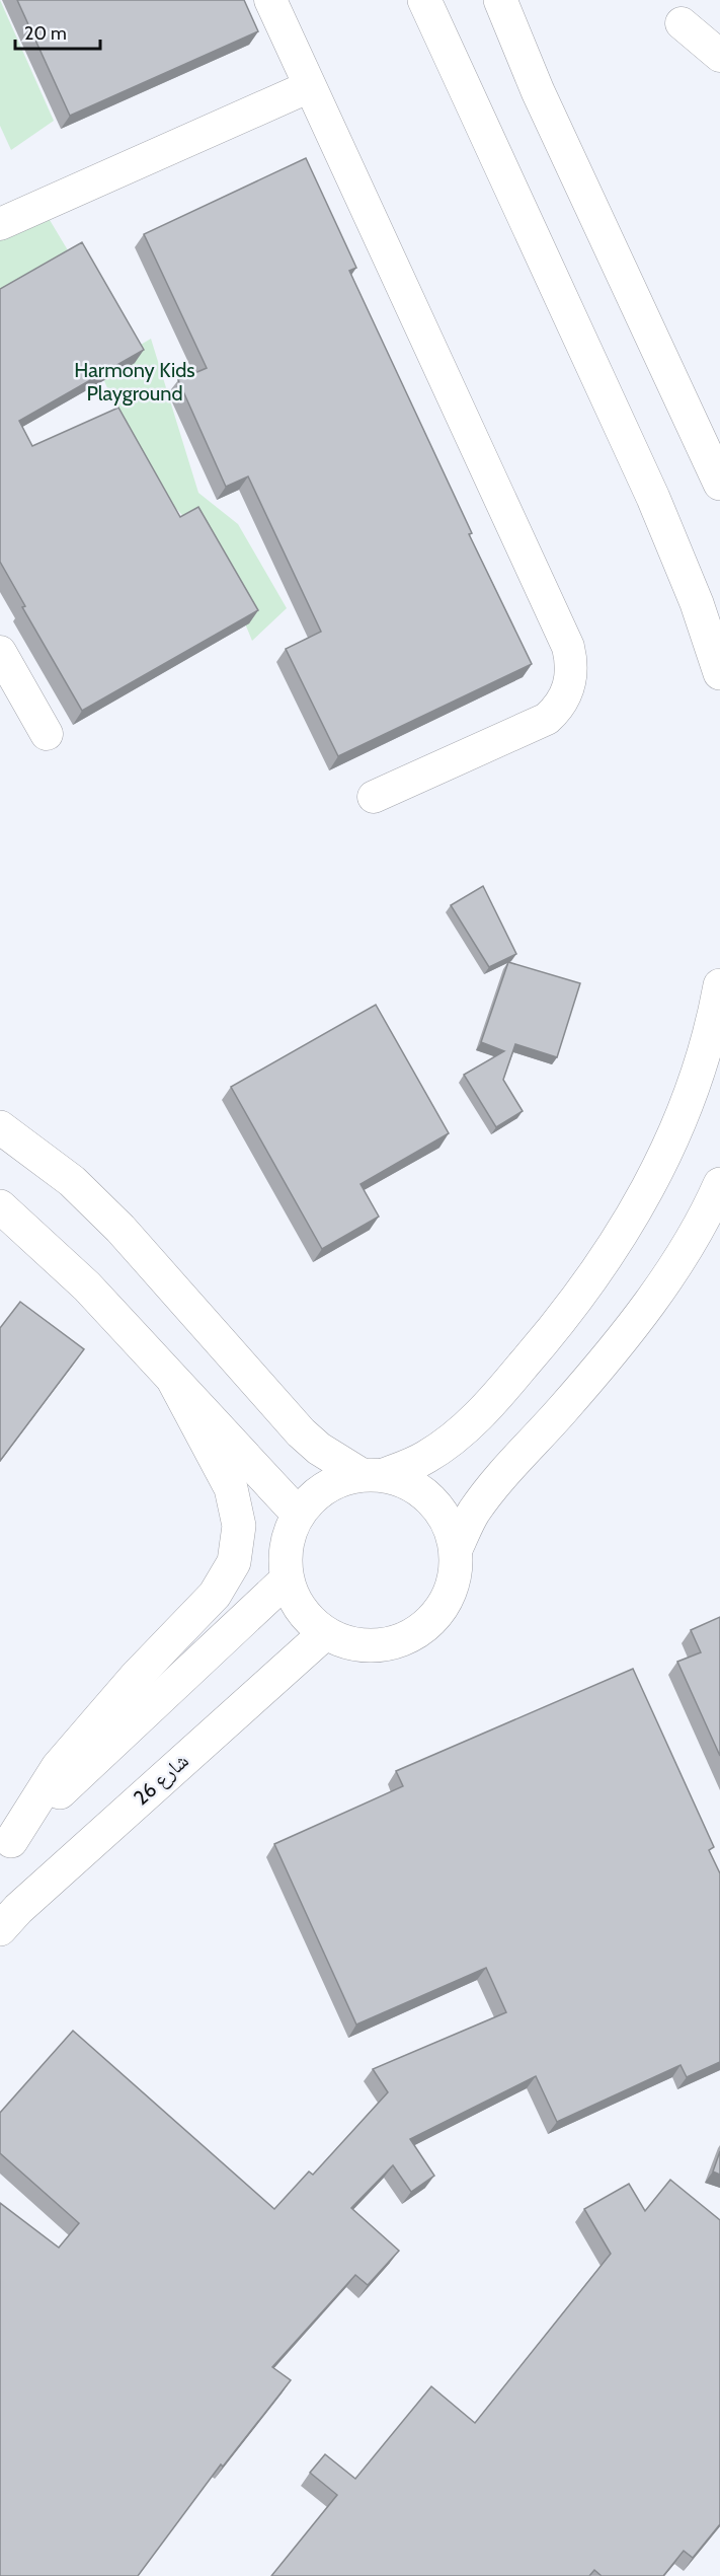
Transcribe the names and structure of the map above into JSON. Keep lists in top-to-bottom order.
{
  "streets": {
    "street": ["شارع 26"]
  },
  "parks": ["Harmony Kids Playground"],
  "scale_bar": "20 m"
}
